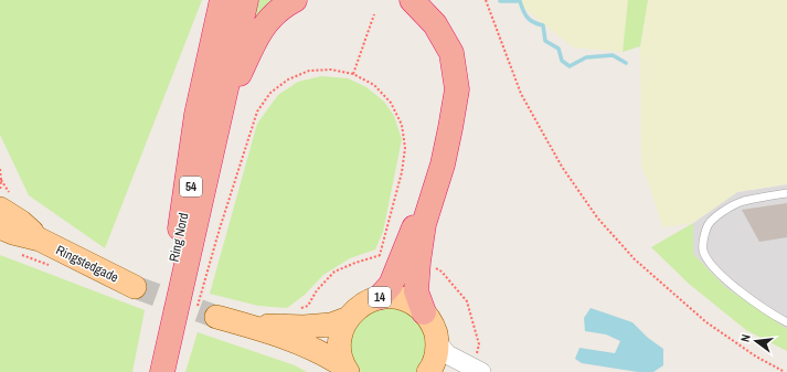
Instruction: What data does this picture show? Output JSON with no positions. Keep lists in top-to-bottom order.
{
  "streets": {
    "highway": ["54", "Ring Nord"],
    "main road": ["Ringstedgade", "14"]
  },
  "crossings": [
    ["54", "14"]
  ],
  "north": "left"
}
